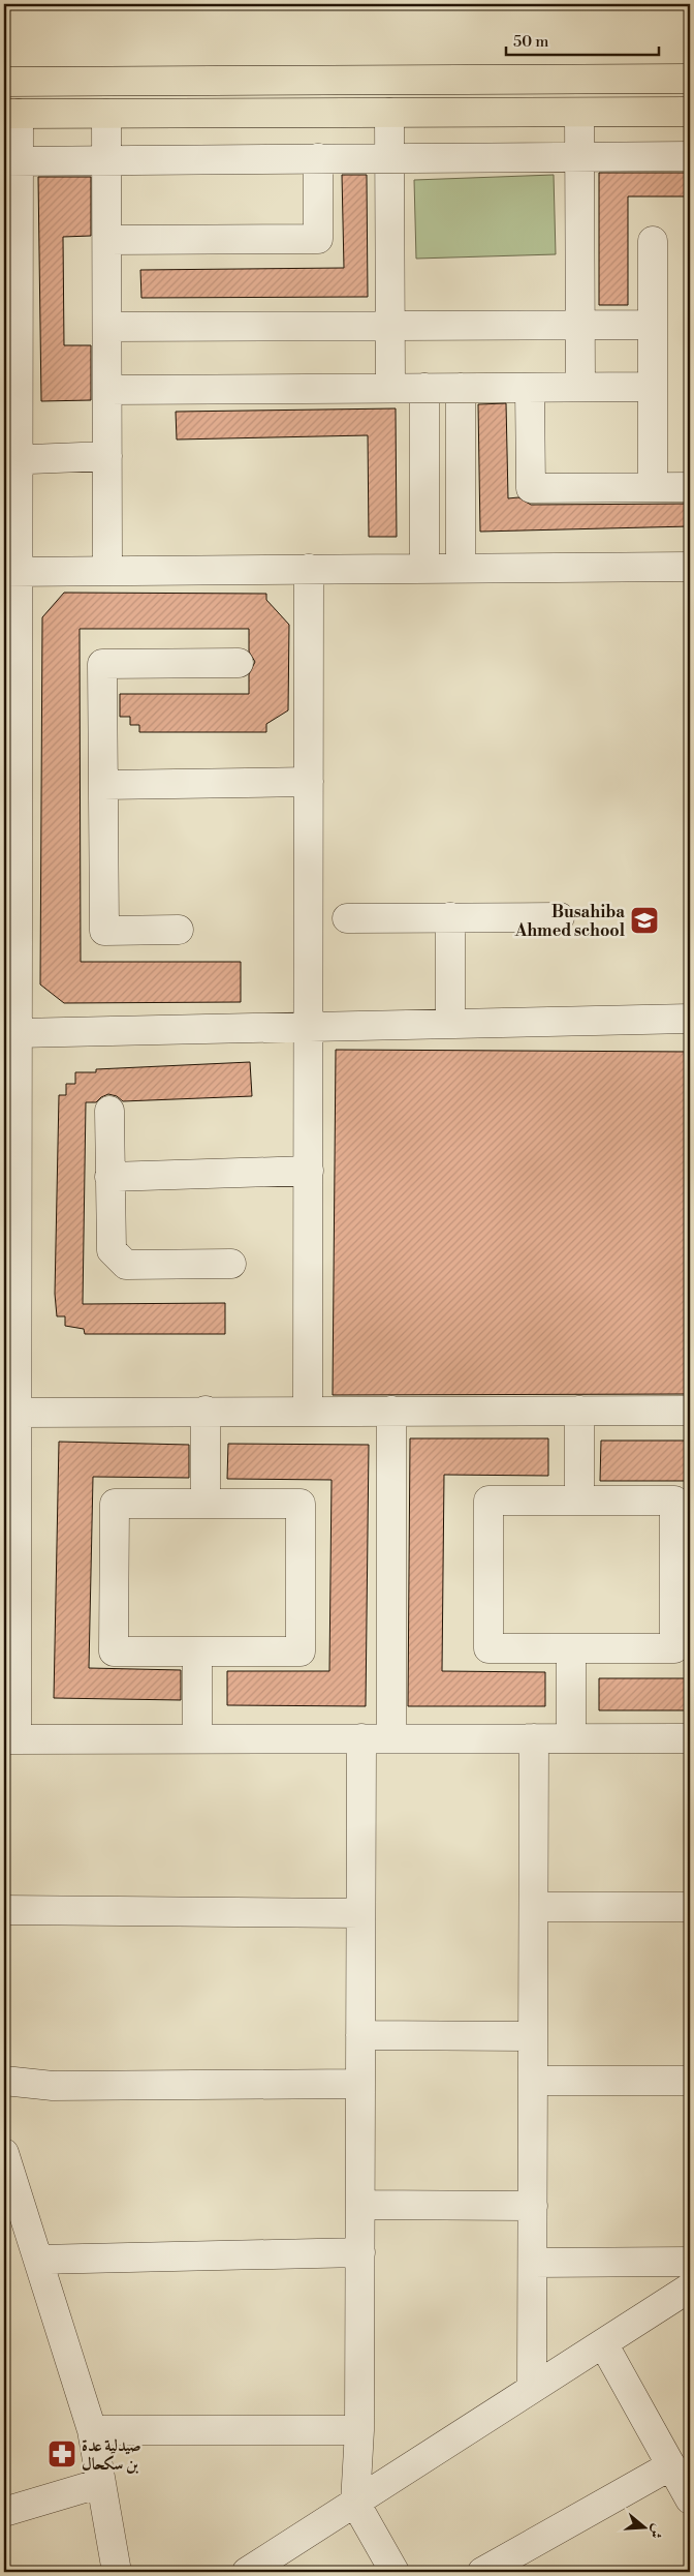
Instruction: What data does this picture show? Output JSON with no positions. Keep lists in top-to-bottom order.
{
  "places": {
    "school or university": ["Busahiba Ahmed school"],
    "pharmacy": ["صيدلية عدة بن سكحال"]
  },
  "scale_bar": "50 m",
  "north": "right"
}
